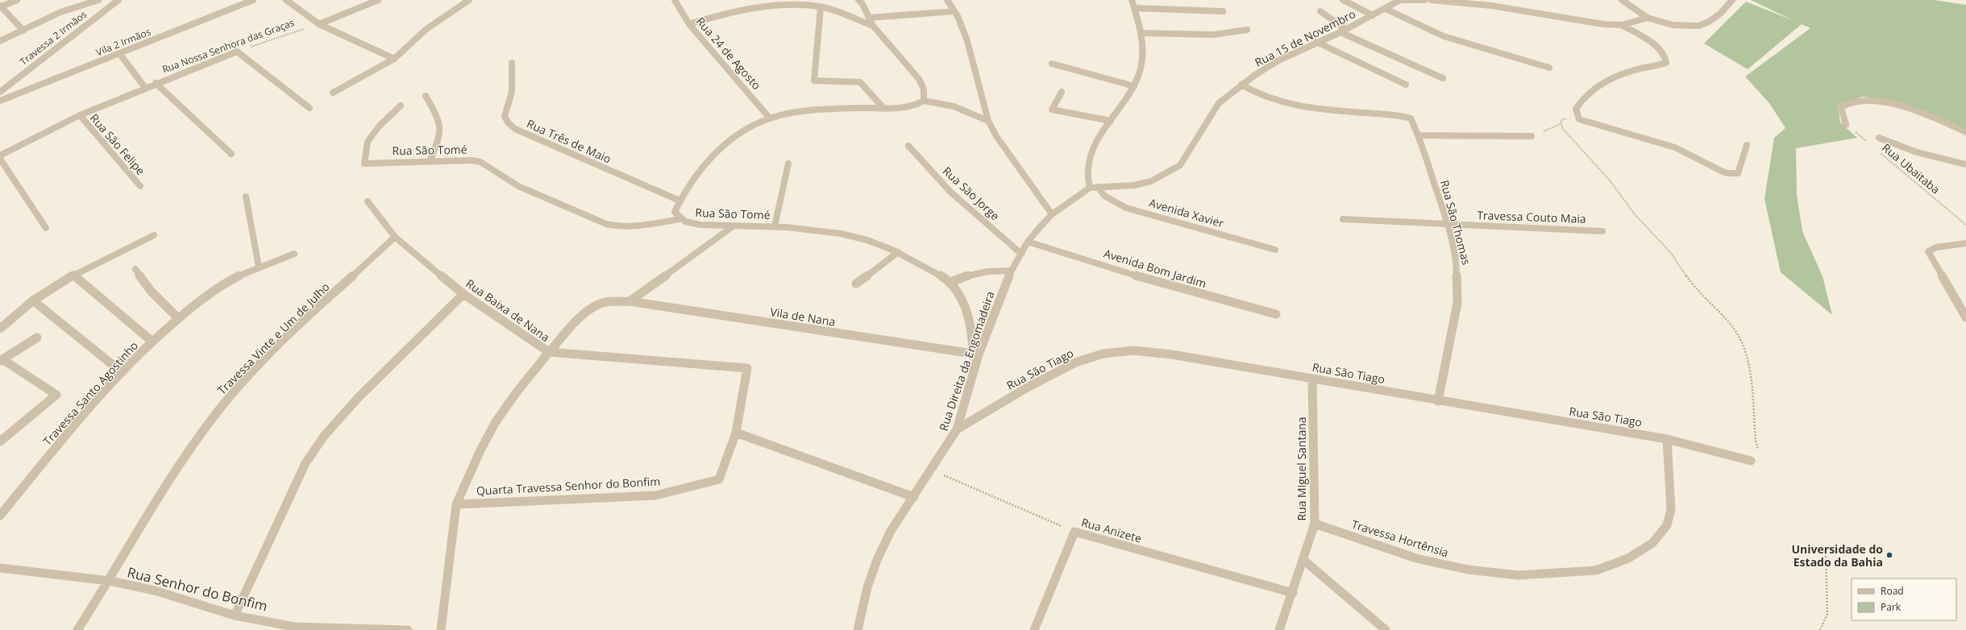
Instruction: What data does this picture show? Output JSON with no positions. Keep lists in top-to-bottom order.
{
  "streets": {
    "street": [
      "Travessa 2 Irmãos",
      "Rua 15 de Novembro",
      "Vila 2 Irmãos",
      "Rua Nossa Senhora das Graças",
      "Rua 24 de Agosto",
      "Rua Três de Maio",
      "Rua São Felipe",
      "Rua São Tomé",
      "Rua São Jorge",
      "Avenida Xavier",
      "Travessa Couto Maia",
      "Rua São Thomas",
      "Avenida Bom Jardim",
      "Rua Baixa de Nana",
      "Vila de Nana",
      "Travessa Vinte e Um de Julho",
      "Rua Direita da Engomadeira",
      "Rua São Tiago",
      "Travessa Santo Agostinho",
      "Rua Miguel Santana",
      "Quarta Travessa Senhor do Bonfim",
      "Rua Anizete",
      "Travessa Hortênsia",
      "Rua Senhor do Bonfim"
    ],
    "path": ["Rua Ubaitaba"]
  },
  "crossings": [
    ["Rua 15 de Novembro", "Avenida Xavier"],
    ["Rua 15 de Novembro", "Rua São Thomas"],
    ["Rua 15 de Novembro", "Rua Direita da Engomadeira"],
    ["Rua Nossa Senhora das Graças", "Rua São Felipe"],
    ["Rua São Jorge", "Rua Direita da Engomadeira"],
    ["Avenida Xavier", "Rua Direita da Engomadeira"],
    ["Travessa Couto Maia", "Rua São Thomas"],
    ["Rua São Thomas", "Rua São Tiago"],
    ["Avenida Bom Jardim", "Rua Direita da Engomadeira"],
    ["Rua Baixa de Nana", "Vila de Nana"],
    ["Rua Baixa de Nana", "Travessa Vinte e Um de Julho"],
    ["Rua Baixa de Nana", "Quarta Travessa Senhor do Bonfim"],
    ["Vila de Nana", "Rua Direita da Engomadeira"],
    ["Vila de Nana", "Quarta Travessa Senhor do Bonfim"],
    ["Travessa Vinte e Um de Julho", "Rua Senhor do Bonfim"],
    ["Rua Direita da Engomadeira", "Rua São Tiago"],
    ["Rua Direita da Engomadeira", "Rua Anizete"],
    ["Rua São Tiago", "Rua Miguel Santana"],
    ["Rua São Tiago", "Travessa Hortênsia"],
    ["Rua Miguel Santana", "Rua Anizete"],
    ["Rua Miguel Santana", "Travessa Hortênsia"]
  ],
  "places": ["Universidade do Estado da Bahia"],
  "legend": ["Road", "Park"]
}
